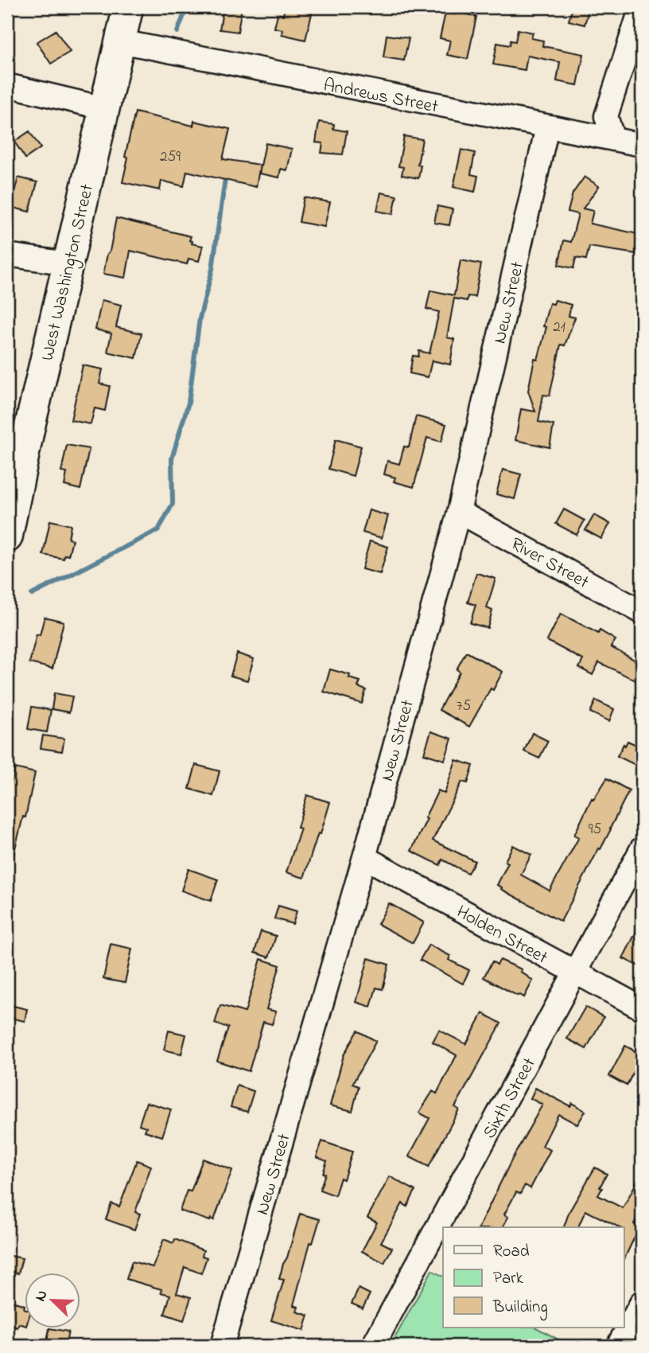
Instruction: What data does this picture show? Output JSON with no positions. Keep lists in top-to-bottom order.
{
  "streets": {
    "main road": ["West Washington Street"],
    "street": [
      "Andrews Street",
      "New Street",
      "River Street",
      "Holden Street",
      "Sixth Street"
    ]
  },
  "crossings": [
    ["Andrews Street", "West Washington Street"],
    ["Andrews Street", "New Street"],
    ["New Street", "River Street"],
    ["New Street", "Holden Street"],
    ["Holden Street", "Sixth Street"]
  ],
  "house_numbers": [
    "259",
    "21",
    "75",
    "95"
  ],
  "legend": ["Road", "Park", "Building"],
  "north": "top left"
}
